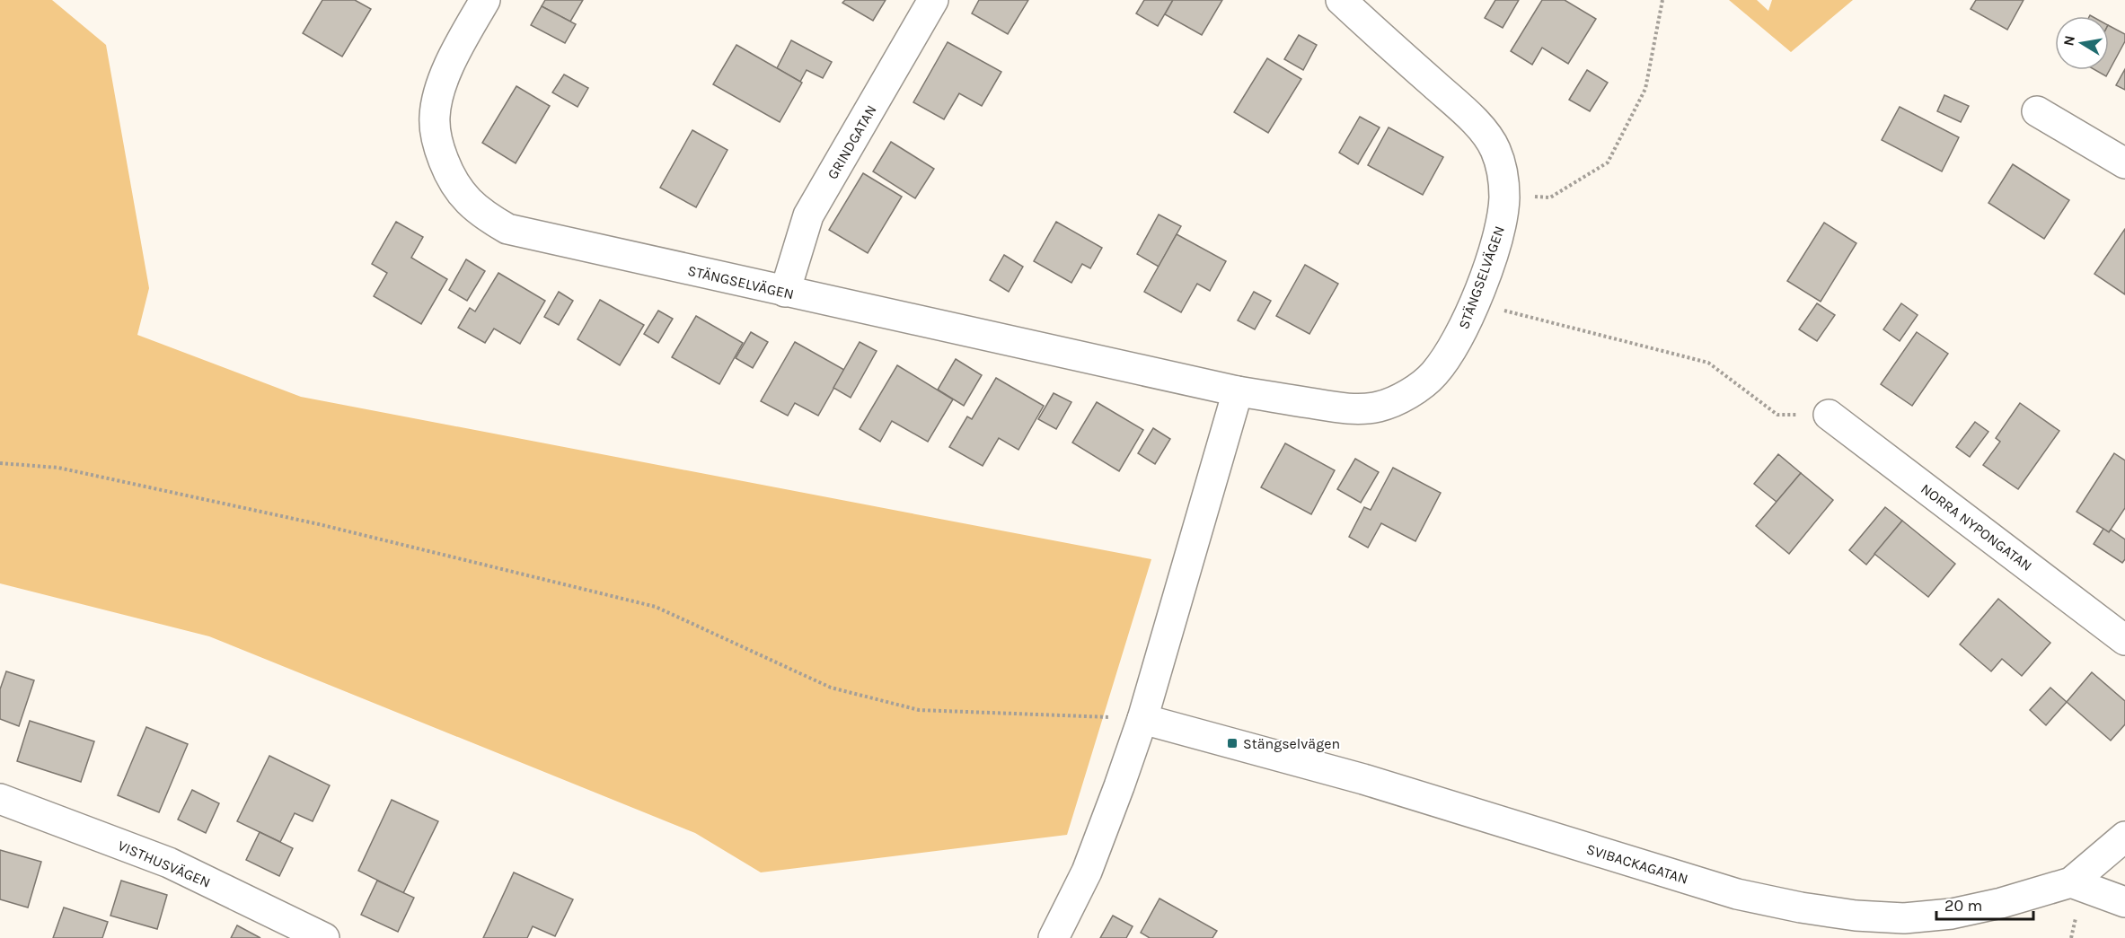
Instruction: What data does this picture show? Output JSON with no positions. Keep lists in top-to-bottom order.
{
  "streets": {
    "street": [
      "GRINDGATAN",
      "STÄNGSELVÄGEN",
      "NORRA NYPONGATAN",
      "VISTHUSVÄGEN",
      "SVIBACKAGATAN"
    ]
  },
  "crossings": [
    ["GRINDGATAN", "STÄNGSELVÄGEN"]
  ],
  "places": {
    "transit": ["Stängselvägen"]
  },
  "scale_bar": "20 m",
  "north": "left"
}
